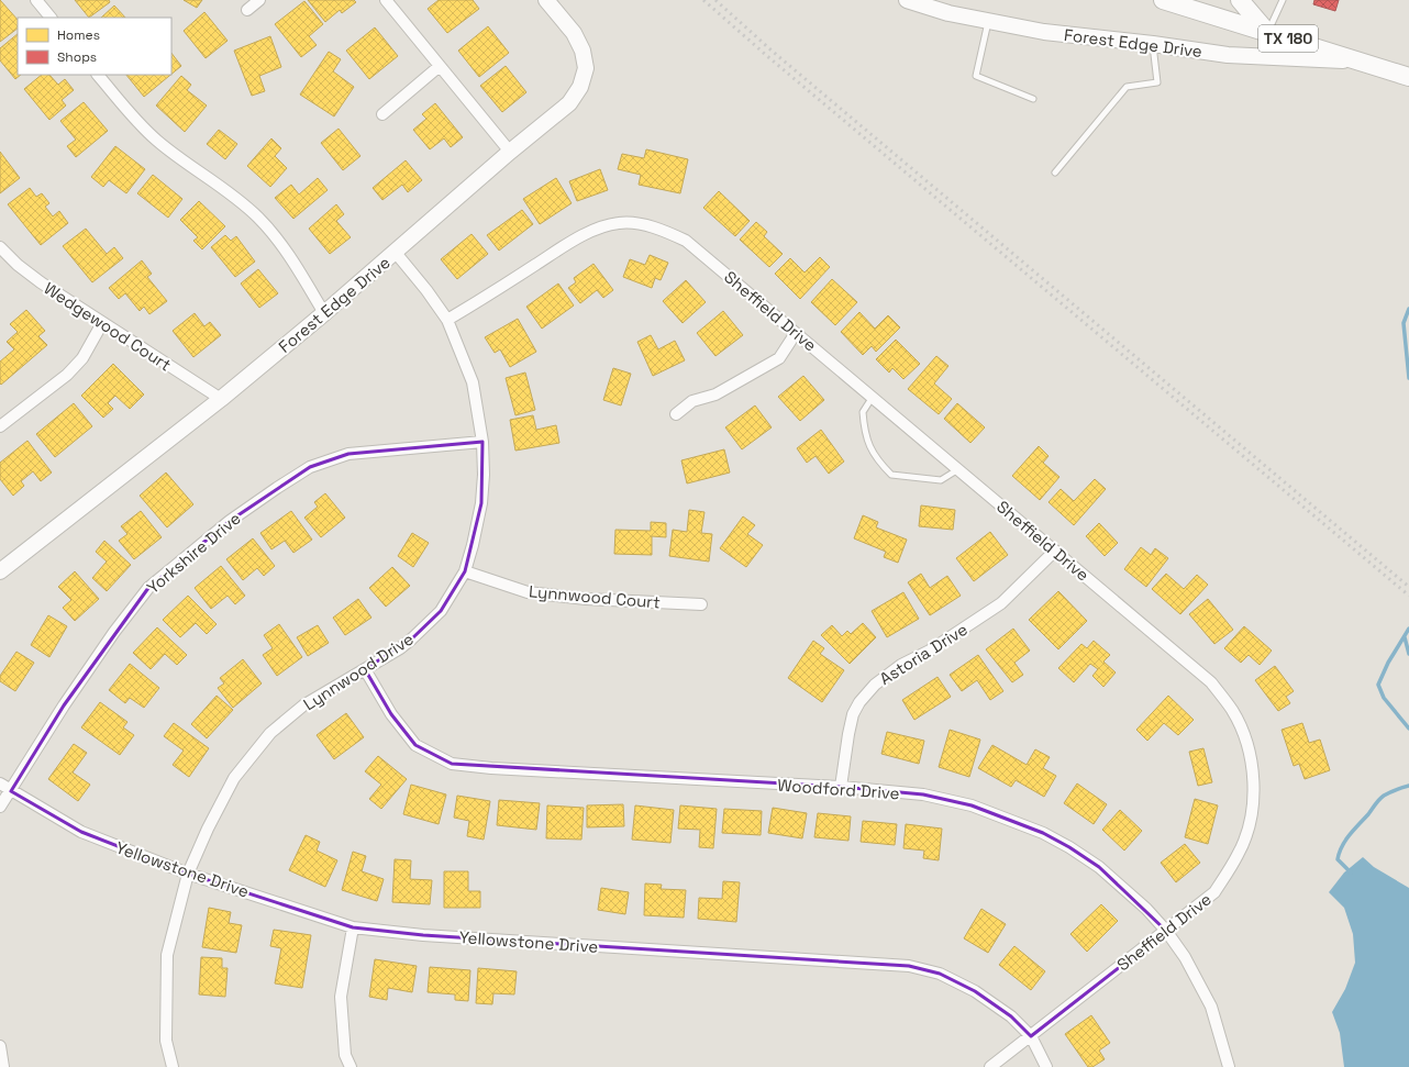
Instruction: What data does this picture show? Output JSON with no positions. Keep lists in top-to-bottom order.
{
  "streets": {
    "main road": ["TX 180"],
    "street": [
      "Forest Edge Drive",
      "Sheffield Drive",
      "Wedgewood Court",
      "Yorkshire Drive",
      "Lynnwood Court",
      "Astoria Drive",
      "Lynnwood Drive",
      "Woodford Drive",
      "Yellowstone Drive"
    ]
  },
  "crossings": [
    ["TX 180", "Forest Edge Drive"],
    ["Forest Edge Drive", "Wedgewood Court"],
    ["Forest Edge Drive", "Lynnwood Drive"],
    ["Sheffield Drive", "Astoria Drive"],
    ["Sheffield Drive", "Lynnwood Drive"],
    ["Sheffield Drive", "Woodford Drive"],
    ["Sheffield Drive", "Yellowstone Drive"],
    ["Yorkshire Drive", "Lynnwood Drive"],
    ["Yorkshire Drive", "Yellowstone Drive"],
    ["Lynnwood Court", "Lynnwood Drive"],
    ["Astoria Drive", "Woodford Drive"],
    ["Lynnwood Drive", "Woodford Drive"],
    ["Lynnwood Drive", "Yellowstone Drive"]
  ],
  "legend": ["Homes", "Shops"]
}
